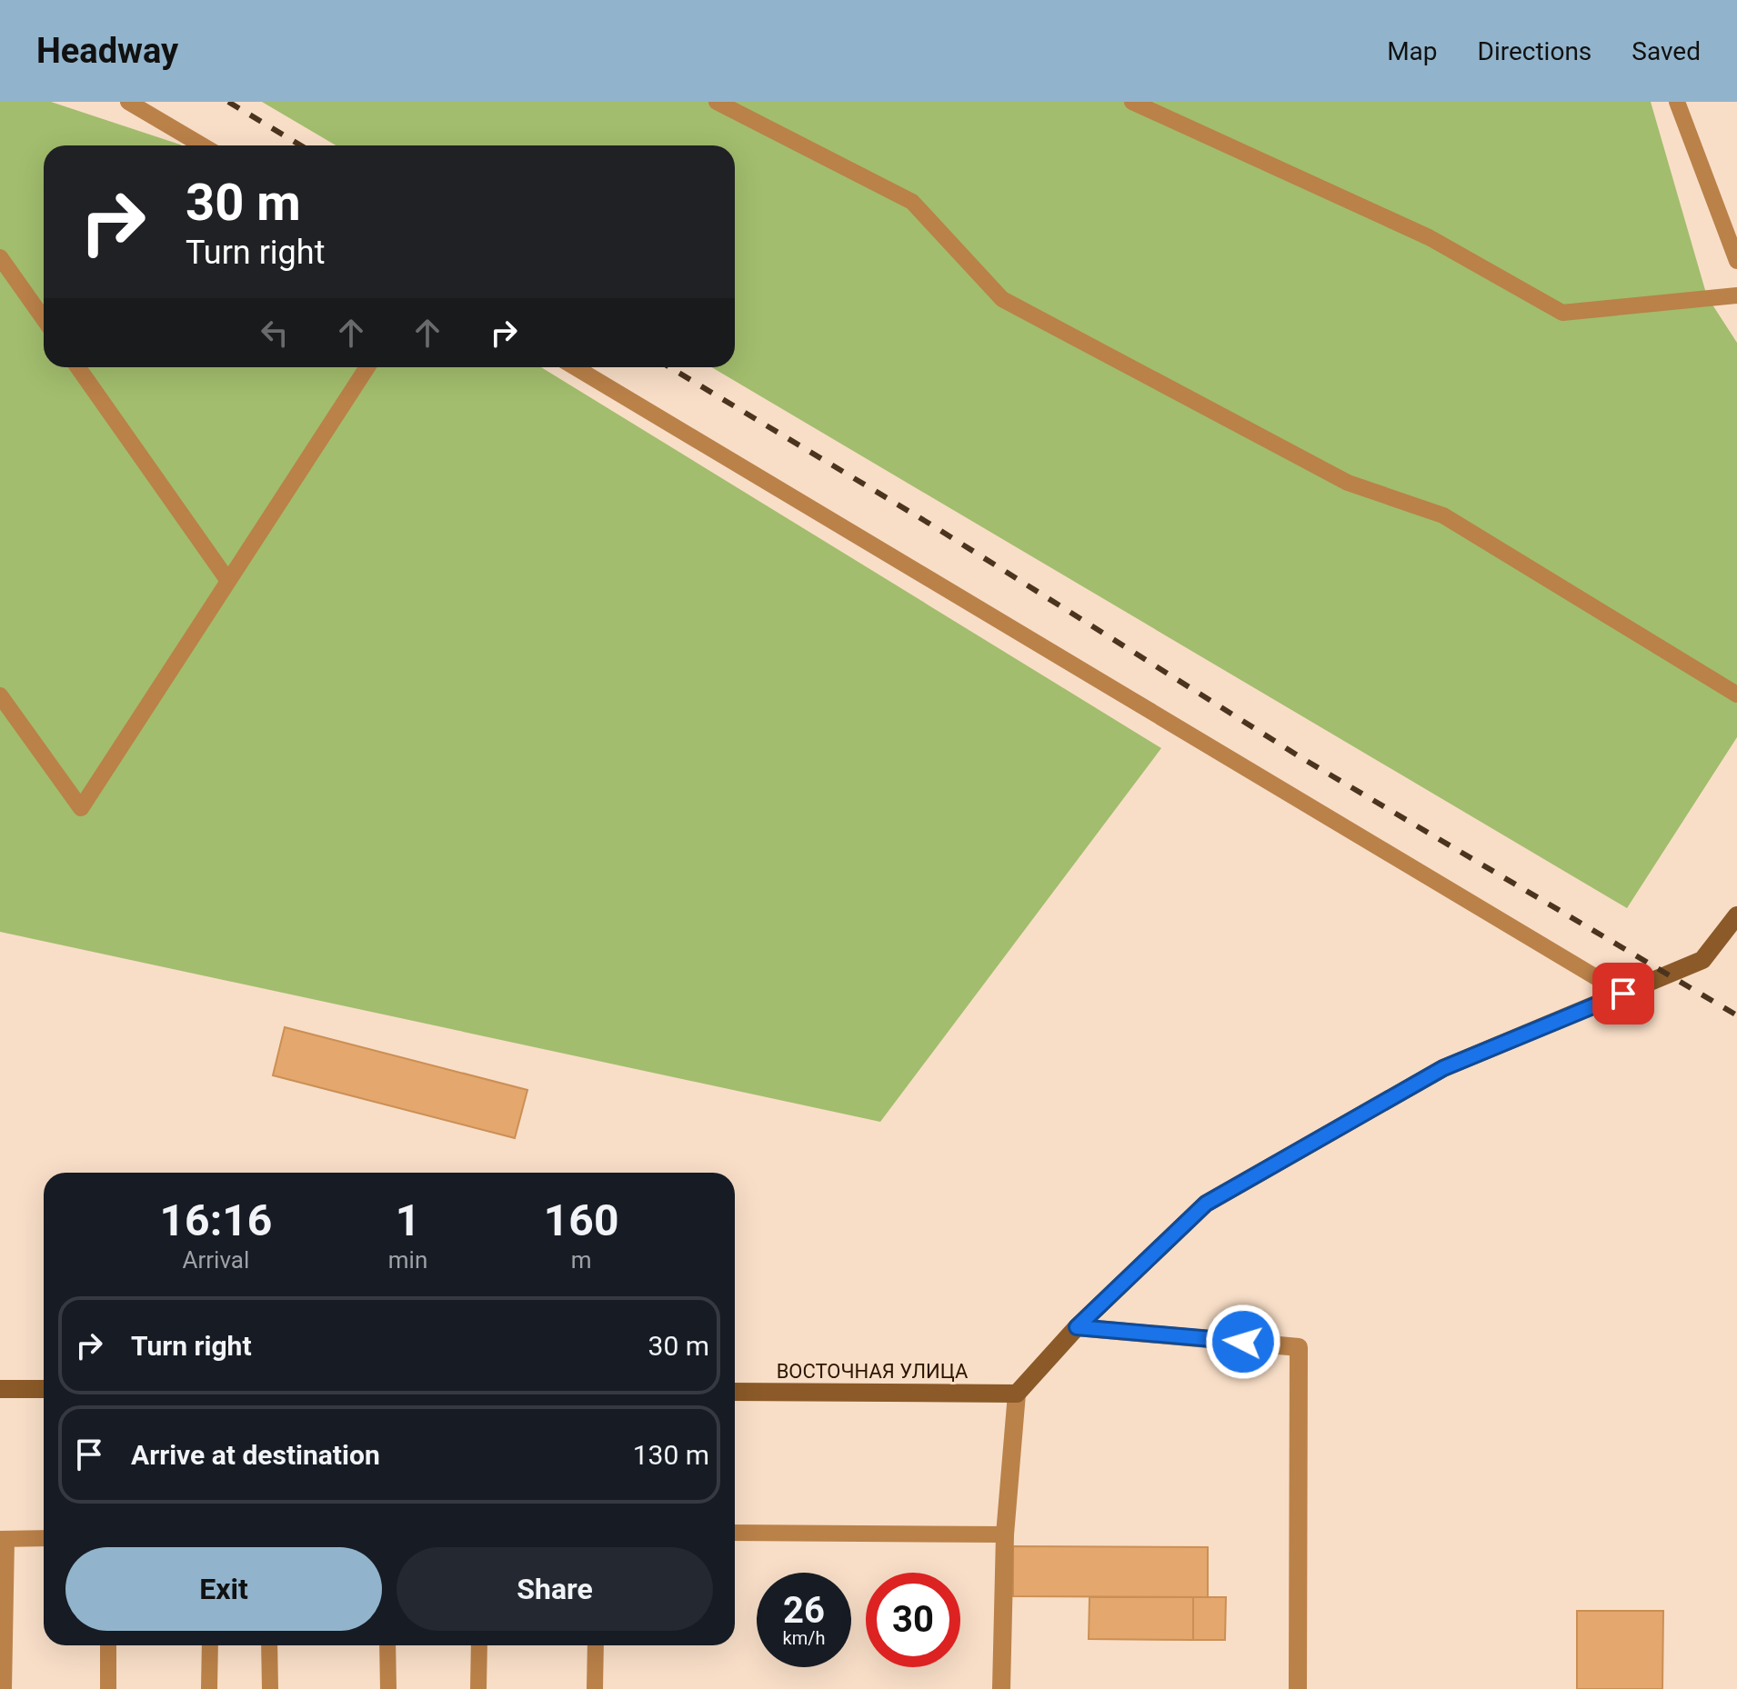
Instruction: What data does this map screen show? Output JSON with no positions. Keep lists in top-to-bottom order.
{
  "streets": {
    "street": ["ВОСТОЧНАЯ УЛИЦА"]
  },
  "page": {
    "header": "Headway",
    "nav": ["Map", "Directions", "Saved"],
    "turn": ["30 m", "Turn right"],
    "eta": [
      "16:16",
      "Arrival",
      "1",
      "min",
      "160",
      "m"
    ],
    "list": [
      {
        "name": "Turn right",
        "value": "30 m"
      },
      {
        "name": "Arrive at destination",
        "value": "130 m"
      }
    ],
    "buttons": ["Exit", "Share"],
    "speed": "26 km/h",
    "limit": "30"
  }
}
